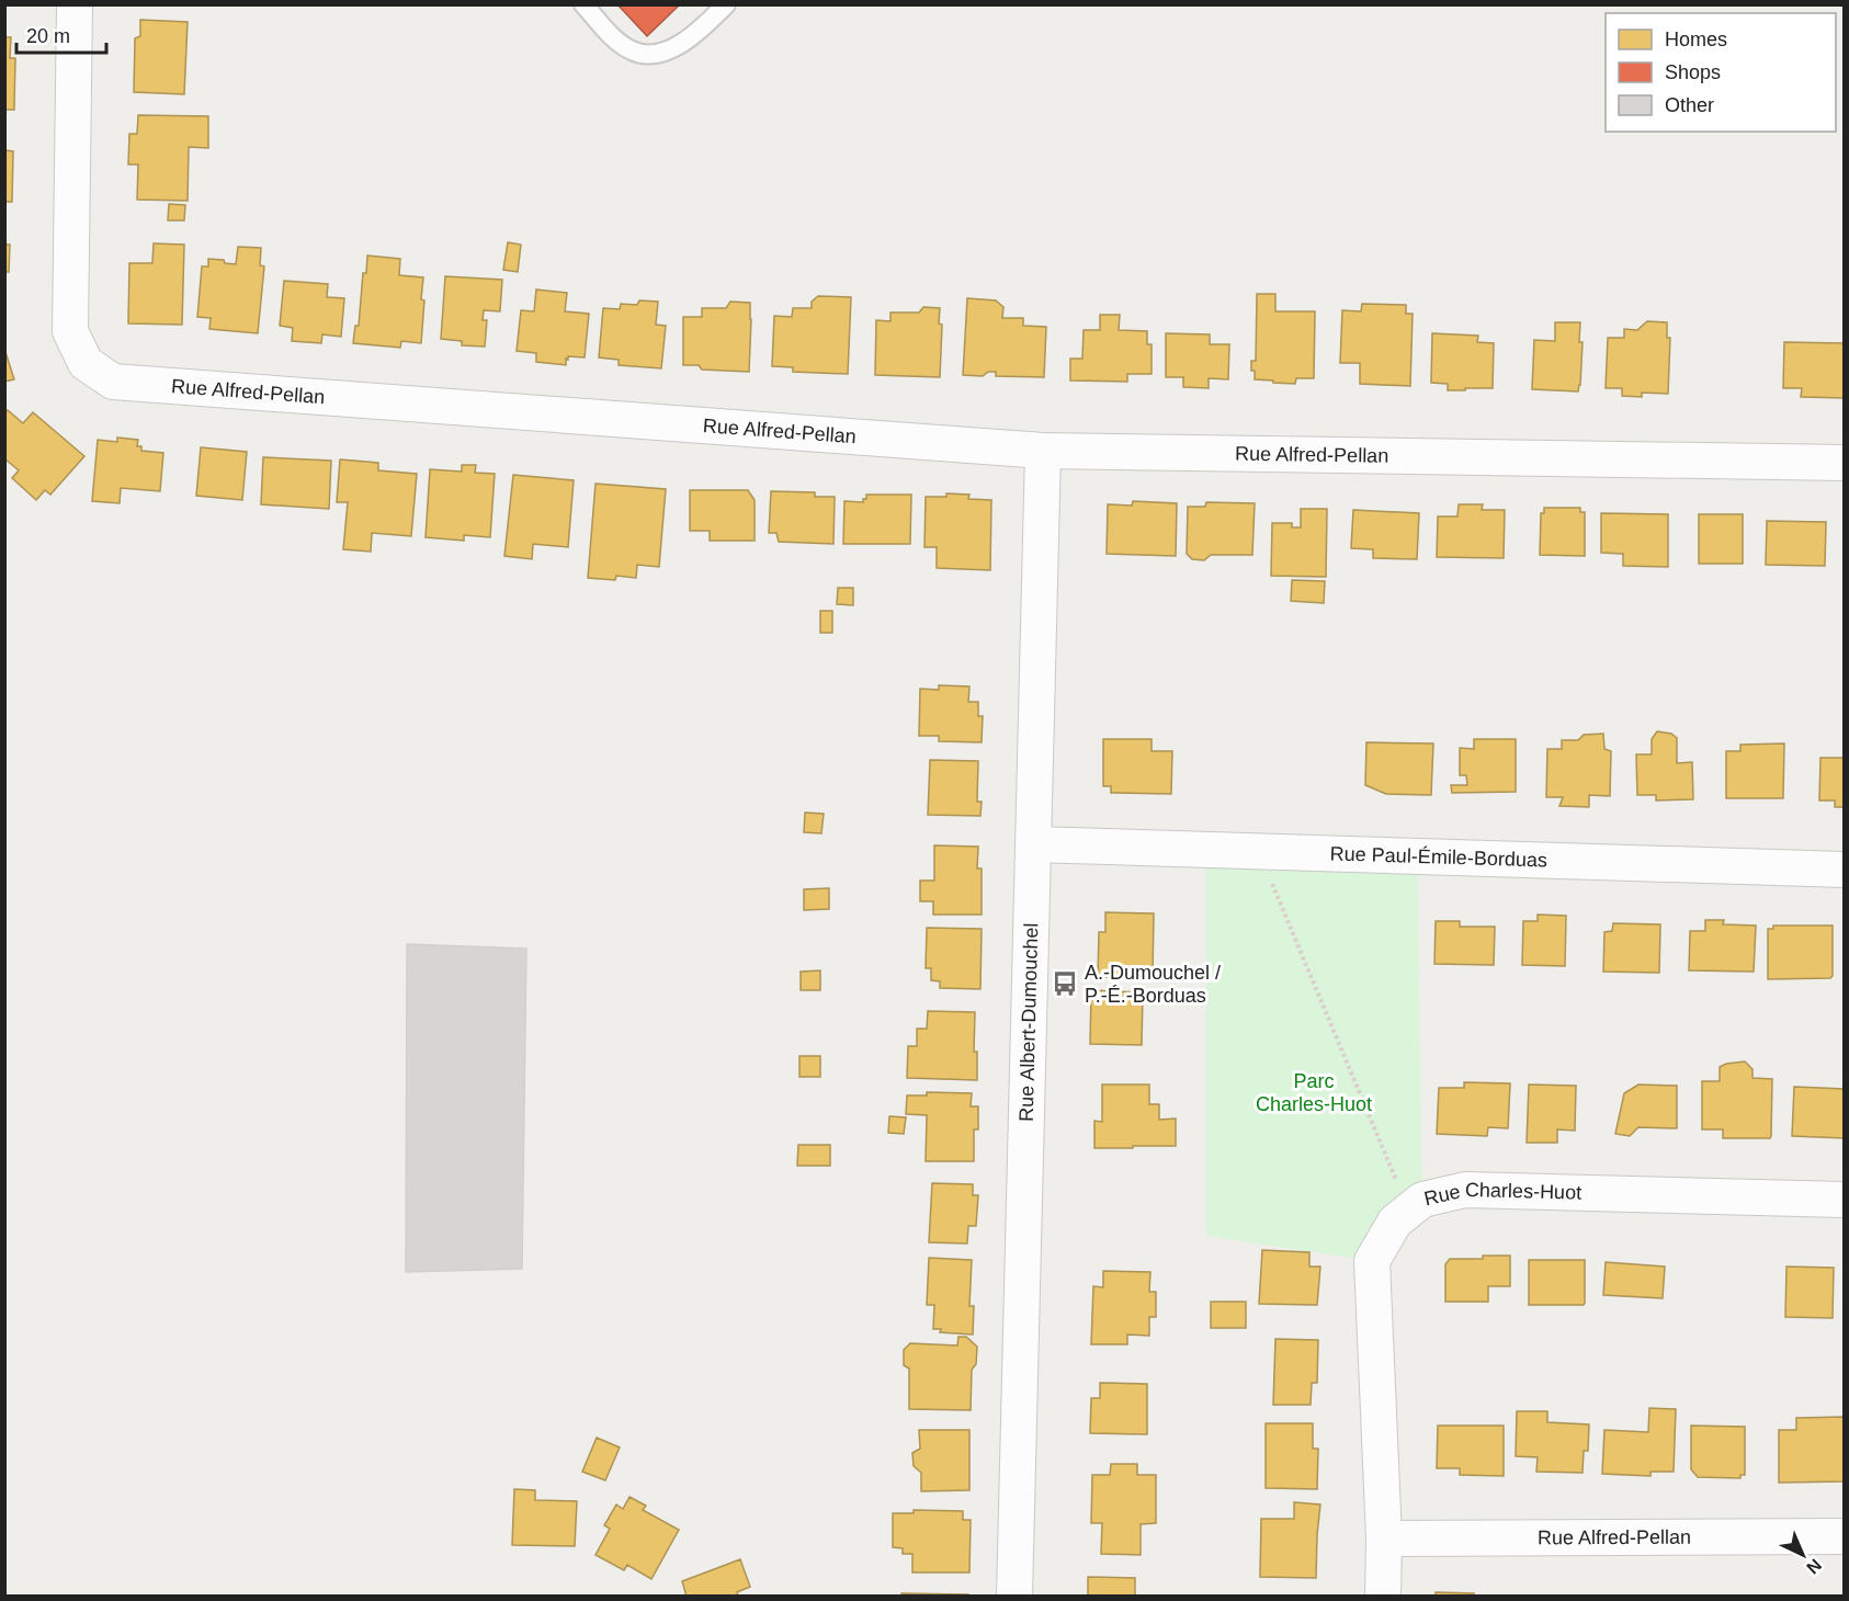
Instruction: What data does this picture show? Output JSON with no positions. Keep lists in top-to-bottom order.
{
  "streets": {
    "street": [
      "Rue Alfred-Pellan",
      "Rue Paul-Émile-Borduas",
      "Rue Albert-Dumouchel",
      "Rue Charles-Huot"
    ]
  },
  "crossings": [
    ["Rue Alfred-Pellan", "Rue Albert-Dumouchel"],
    ["Rue Alfred-Pellan", "Rue Charles-Huot"],
    ["Rue Paul-Émile-Borduas", "Rue Albert-Dumouchel"]
  ],
  "parks": ["Parc Charles-Huot"],
  "places": {
    "bus stop": ["A.-Dumouchel / P.-É.-Borduas"]
  },
  "legend": ["Homes", "Shops", "Other"],
  "scale_bar": "20 m",
  "north": "bottom right"
}
